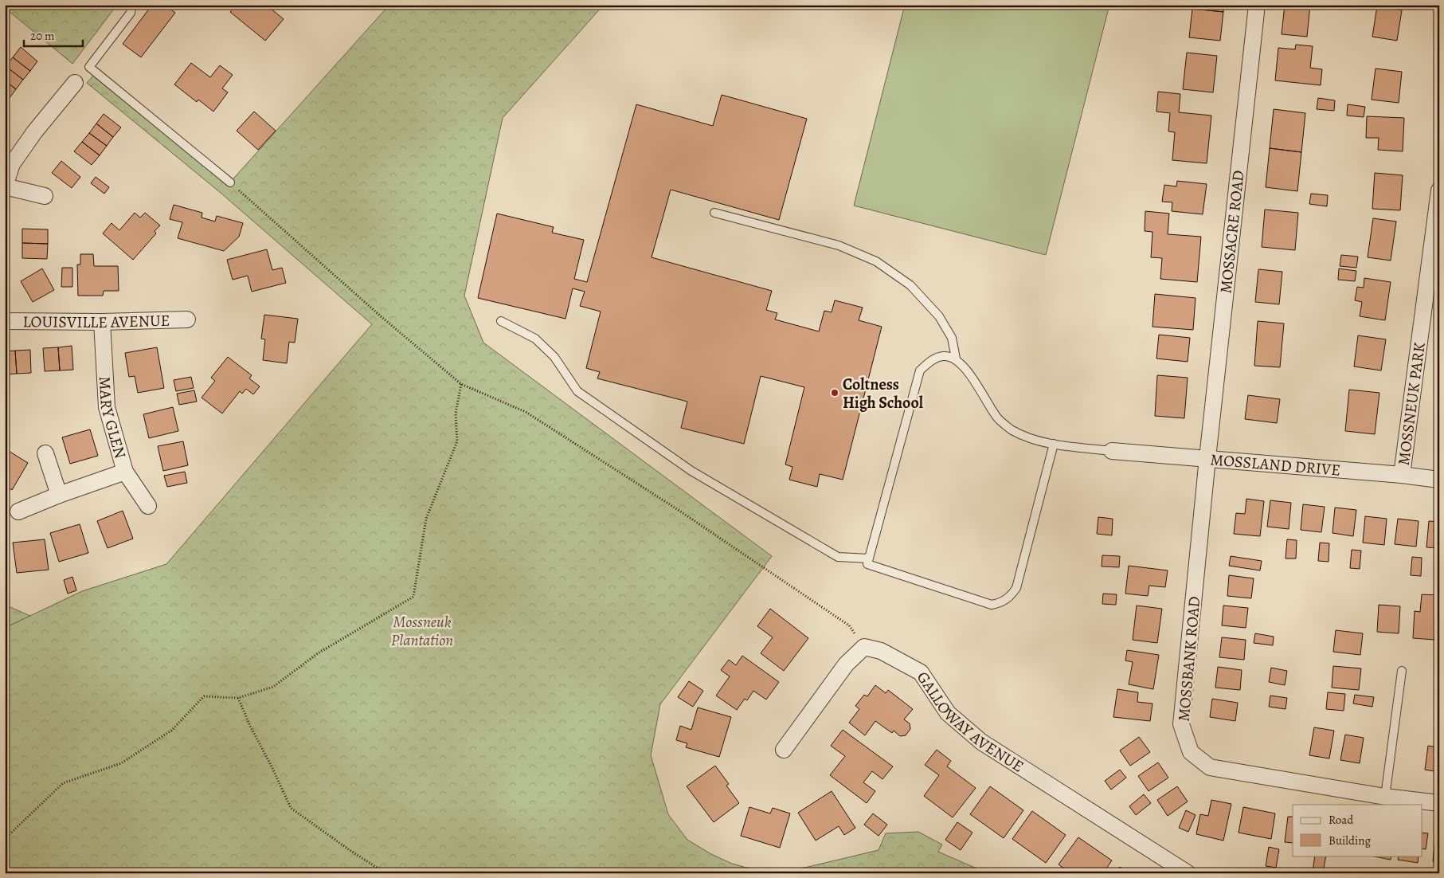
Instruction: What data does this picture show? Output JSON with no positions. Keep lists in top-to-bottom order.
{
  "streets": {
    "street": [
      "MOSSACRE ROAD",
      "LOUISVILLE AVENUE",
      "MOSSNEUK PARK",
      "MARY GLEN",
      "MOSSLAND DRIVE",
      "MOSSBANK ROAD",
      "GALLOWAY AVENUE"
    ]
  },
  "crossings": [
    ["MOSSACRE ROAD", "MOSSLAND DRIVE"],
    ["MOSSACRE ROAD", "MOSSBANK ROAD"],
    ["LOUISVILLE AVENUE", "MARY GLEN"],
    ["MOSSNEUK PARK", "MOSSLAND DRIVE"],
    ["MOSSLAND DRIVE", "MOSSBANK ROAD"]
  ],
  "parks": ["Mossneuk Plantation"],
  "places": ["Coltness High School"],
  "legend": ["Road", "Building"],
  "scale_bar": "20 m"
}
